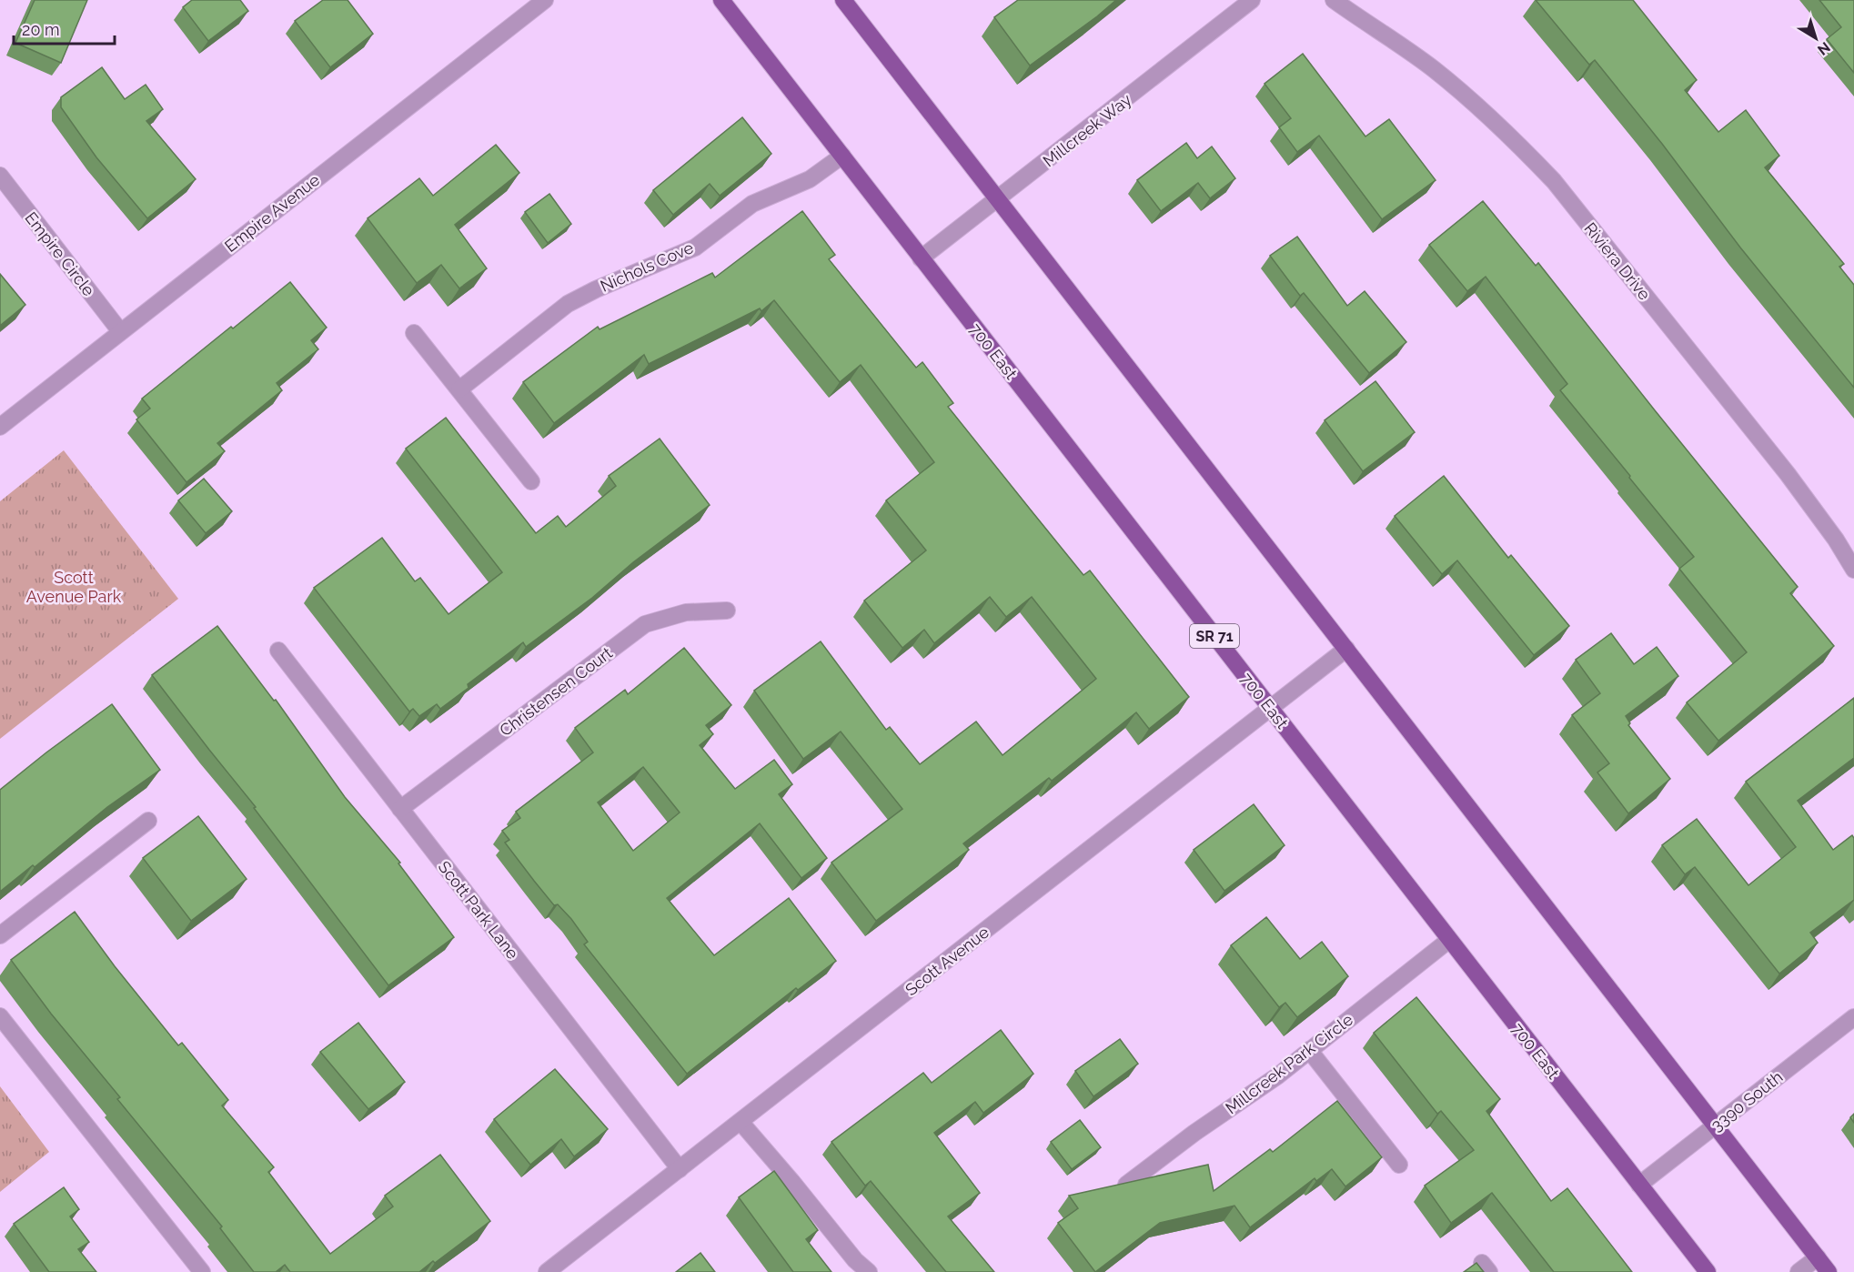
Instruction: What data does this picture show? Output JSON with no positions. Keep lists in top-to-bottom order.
{
  "streets": {
    "main road": ["700 East", "SR 71"],
    "street": [
      "Millcreek Way",
      "Empire Avenue",
      "Empire Circle",
      "Riviera Drive",
      "Nichols Cove",
      "Christensen Court",
      "Scott Park Lane",
      "Scott Avenue",
      "Millcreek Park Circle",
      "3390 South"
    ]
  },
  "crossings": [
    ["Millcreek Way", "700 East"],
    ["Empire Avenue", "Empire Circle"],
    ["Nichols Cove", "700 East"],
    ["700 East", "Scott Avenue"],
    ["700 East", "Millcreek Park Circle"],
    ["700 East", "3390 South"],
    ["Christensen Court", "Scott Park Lane"],
    ["Scott Park Lane", "Scott Avenue"]
  ],
  "parks": ["Scott Avenue Park"],
  "scale_bar": "20 m",
  "north": "bottom right"
}
